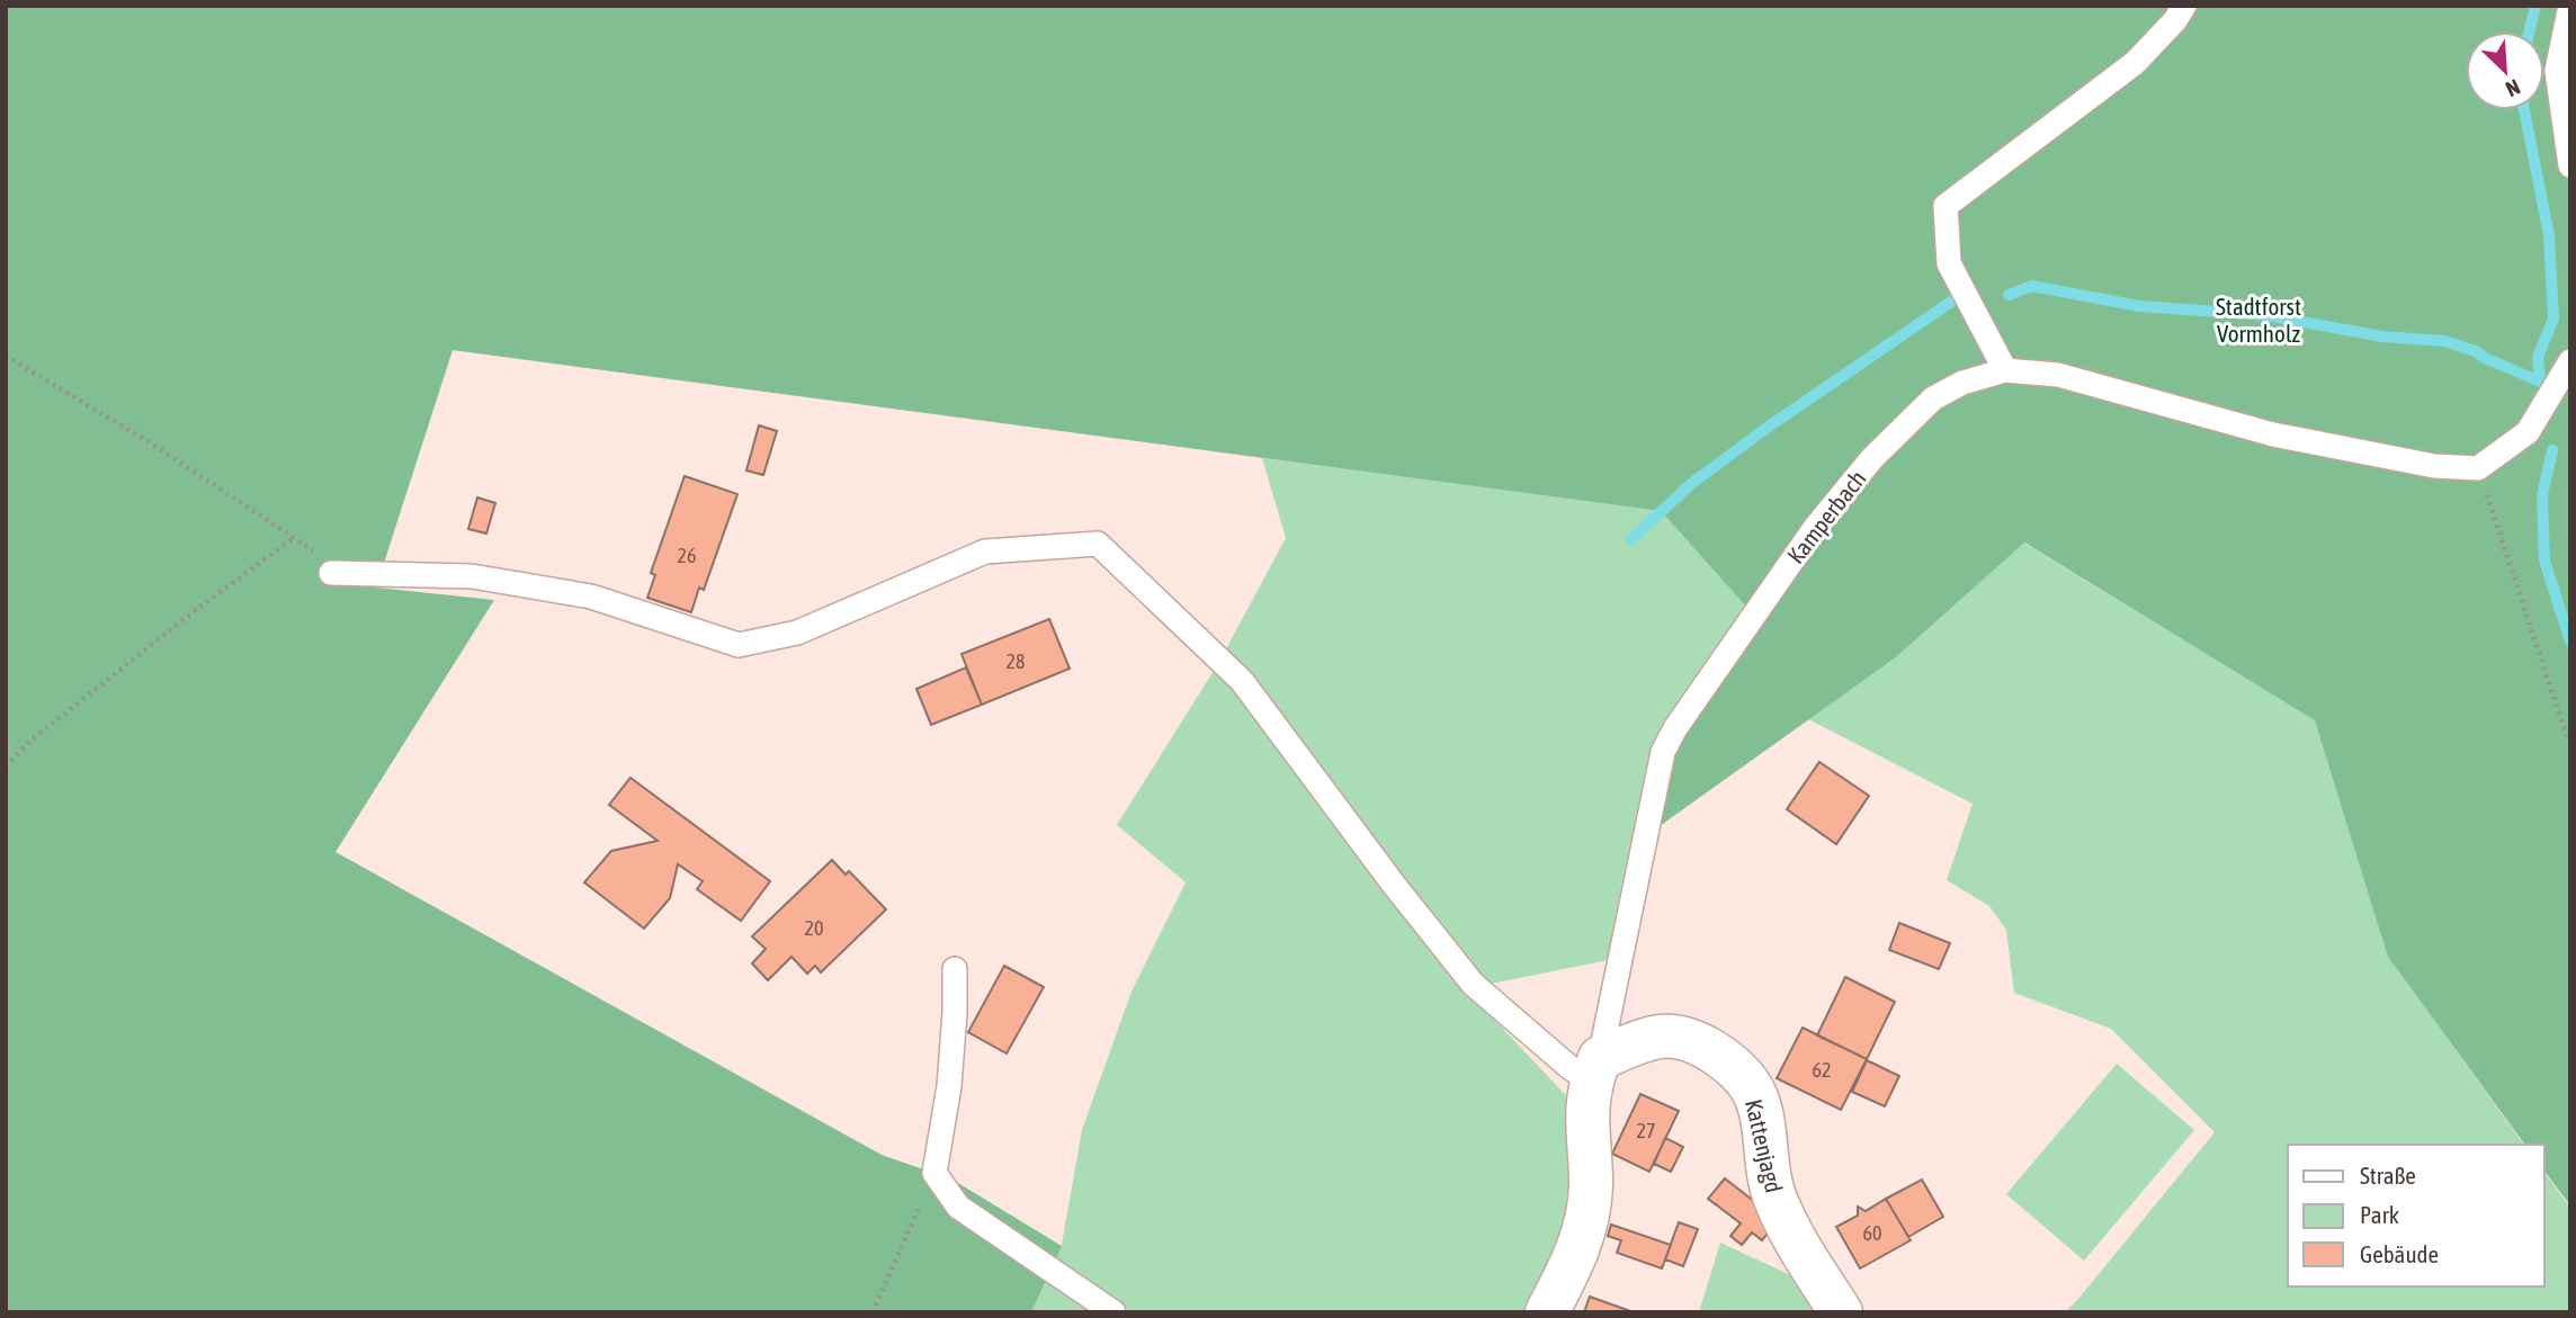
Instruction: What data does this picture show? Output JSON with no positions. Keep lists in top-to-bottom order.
{
  "streets": {
    "street": ["Kamperbach", "Kattenjagd"]
  },
  "crossings": [
    ["Kamperbach", "Kattenjagd"]
  ],
  "parks": ["Stadtforst Vormholz"],
  "house_numbers": [
    "26",
    "28",
    "20",
    "62",
    "27",
    "60"
  ],
  "legend": ["Straße", "Park", "Gebäude"],
  "north": "bottom right"
}
